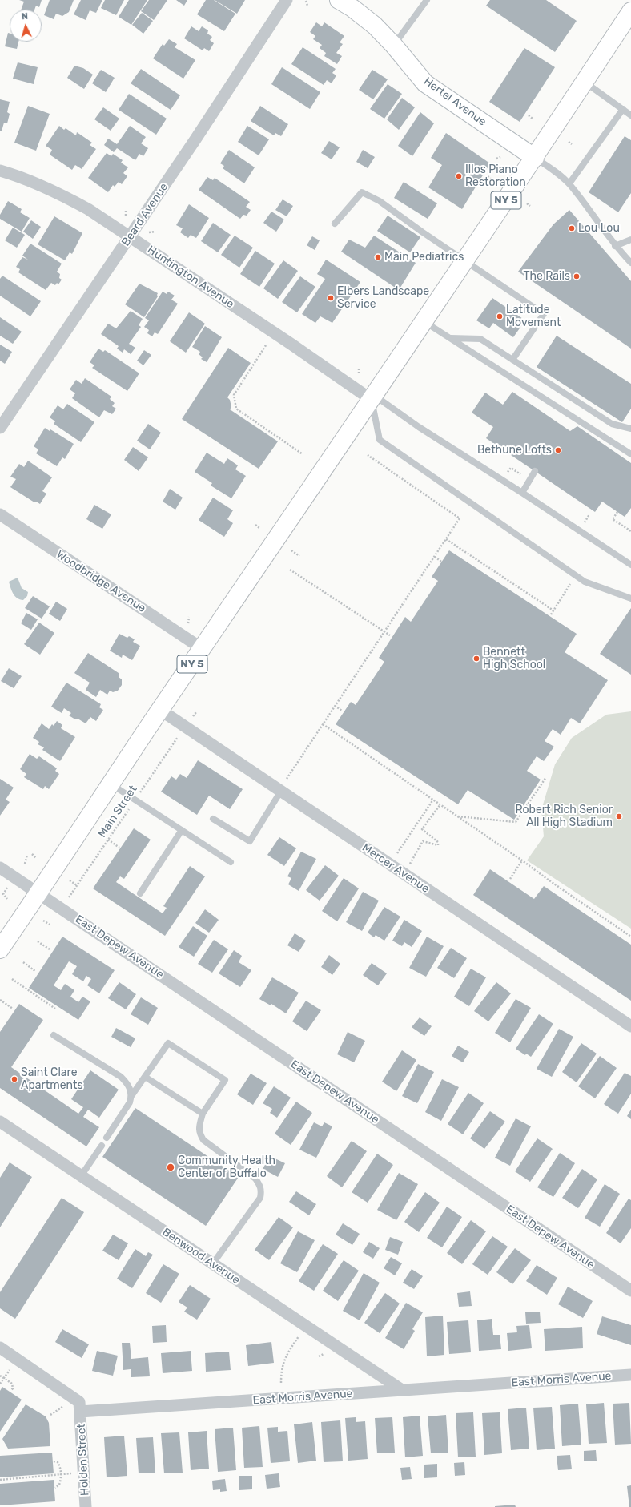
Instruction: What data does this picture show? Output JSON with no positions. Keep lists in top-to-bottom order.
{
  "streets": {
    "main road": ["Hertel Avenue", "NY 5"],
    "street": [
      "Beard Avenue",
      "Huntington Avenue",
      "Woodbridge Avenue",
      "Mercer Avenue",
      "East Depew Avenue",
      "Benwood Avenue",
      "East Morris Avenue",
      "Holden Street"
    ],
    "path": ["Main Street"]
  },
  "crossings": [
    ["Hertel Avenue", "NY 5"],
    ["NY 5", "Huntington Avenue"],
    ["NY 5", "Woodbridge Avenue"],
    ["NY 5", "Mercer Avenue"],
    ["NY 5", "East Depew Avenue"],
    ["Beard Avenue", "Huntington Avenue"],
    ["Benwood Avenue", "East Morris Avenue"],
    ["East Morris Avenue", "Holden Street"]
  ],
  "places": [
    "Illos Piano Restoration",
    "Lou Lou",
    "Main Pediatrics",
    "The Rails",
    "Elbers Landscape Service",
    "Latitude Movement",
    "Bethune Lofts",
    "Bennett High School",
    "Robert Rich Senior All High Stadium",
    "Saint Clare Apartments",
    "Community Health Center of Buffalo"
  ],
  "north": "top"
}
